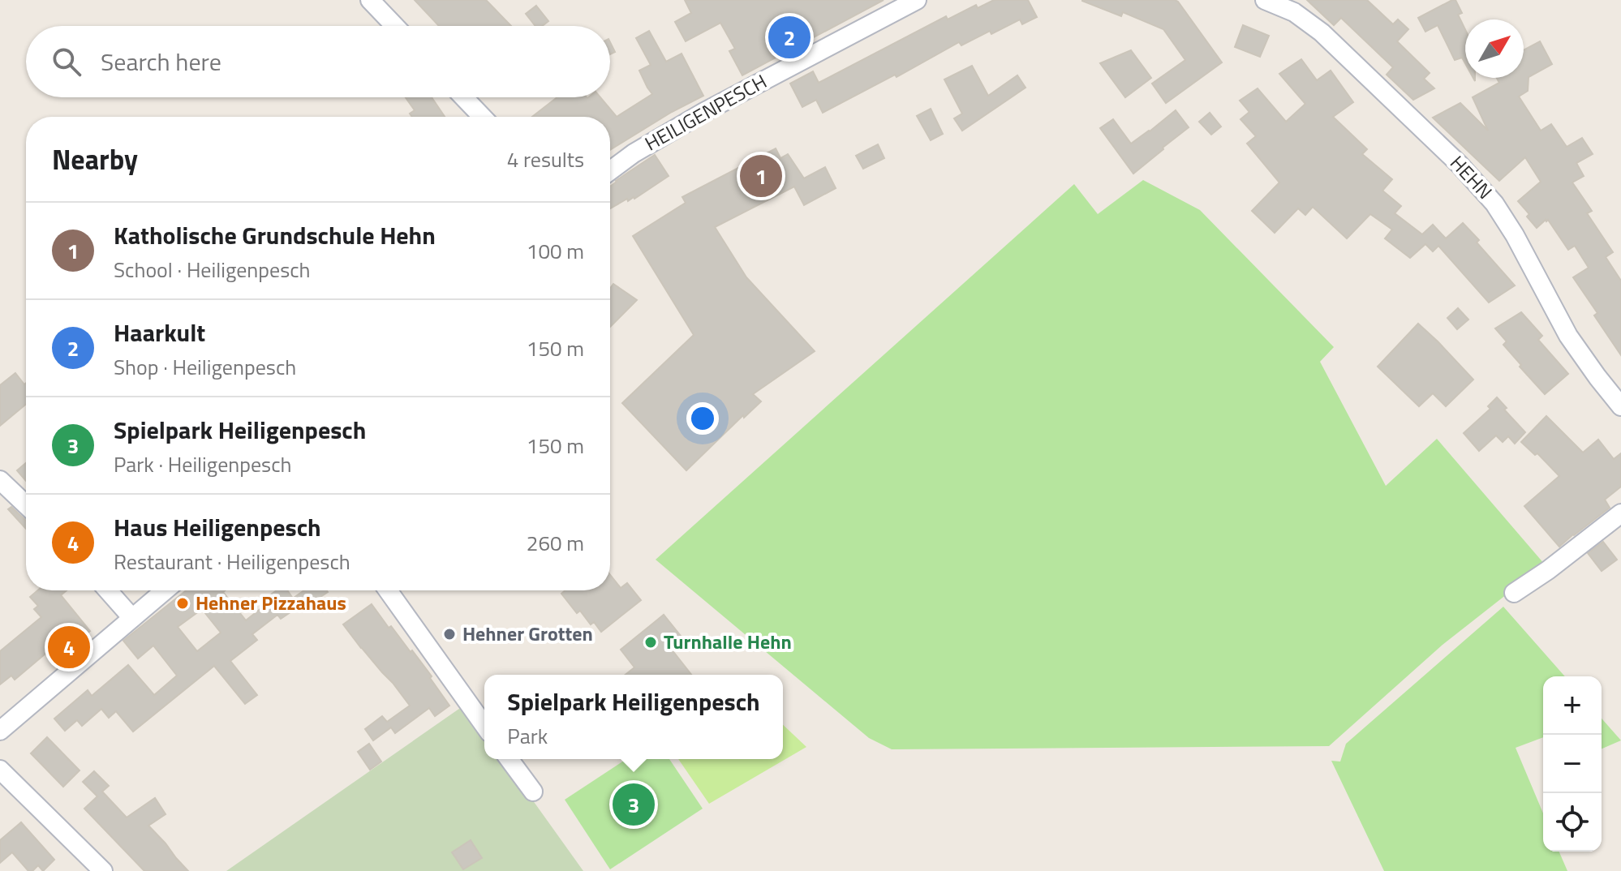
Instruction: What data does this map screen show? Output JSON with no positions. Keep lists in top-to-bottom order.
{
  "streets": {
    "street": ["HEILIGENPESCH", "HEHN"]
  },
  "places": ["Hehner Pizzahaus", "Hehner Grotten", "Turnhalle Hehn"],
  "north": "top right",
  "page": {
    "pins": [
      "2",
      "1",
      "4",
      "3"
    ],
    "search": "Search here",
    "heading": ["Nearby", "4 results"],
    "list": [
      {
        "mark": "1",
        "name": "Katholische Grundschule Hehn",
        "note": "School · Heiligenpesch",
        "value": "100 m"
      },
      {
        "mark": "2",
        "name": "Haarkult",
        "note": "Shop · Heiligenpesch",
        "value": "150 m"
      },
      {
        "mark": "3",
        "name": "Spielpark Heiligenpesch",
        "note": "Park · Heiligenpesch",
        "value": "150 m"
      },
      {
        "mark": "4",
        "name": "Haus Heiligenpesch",
        "note": "Restaurant · Heiligenpesch",
        "value": "260 m"
      }
    ],
    "popup": ["Spielpark Heiligenpesch", "Park"],
    "map_buttons": ["+", "−"]
  }
}
